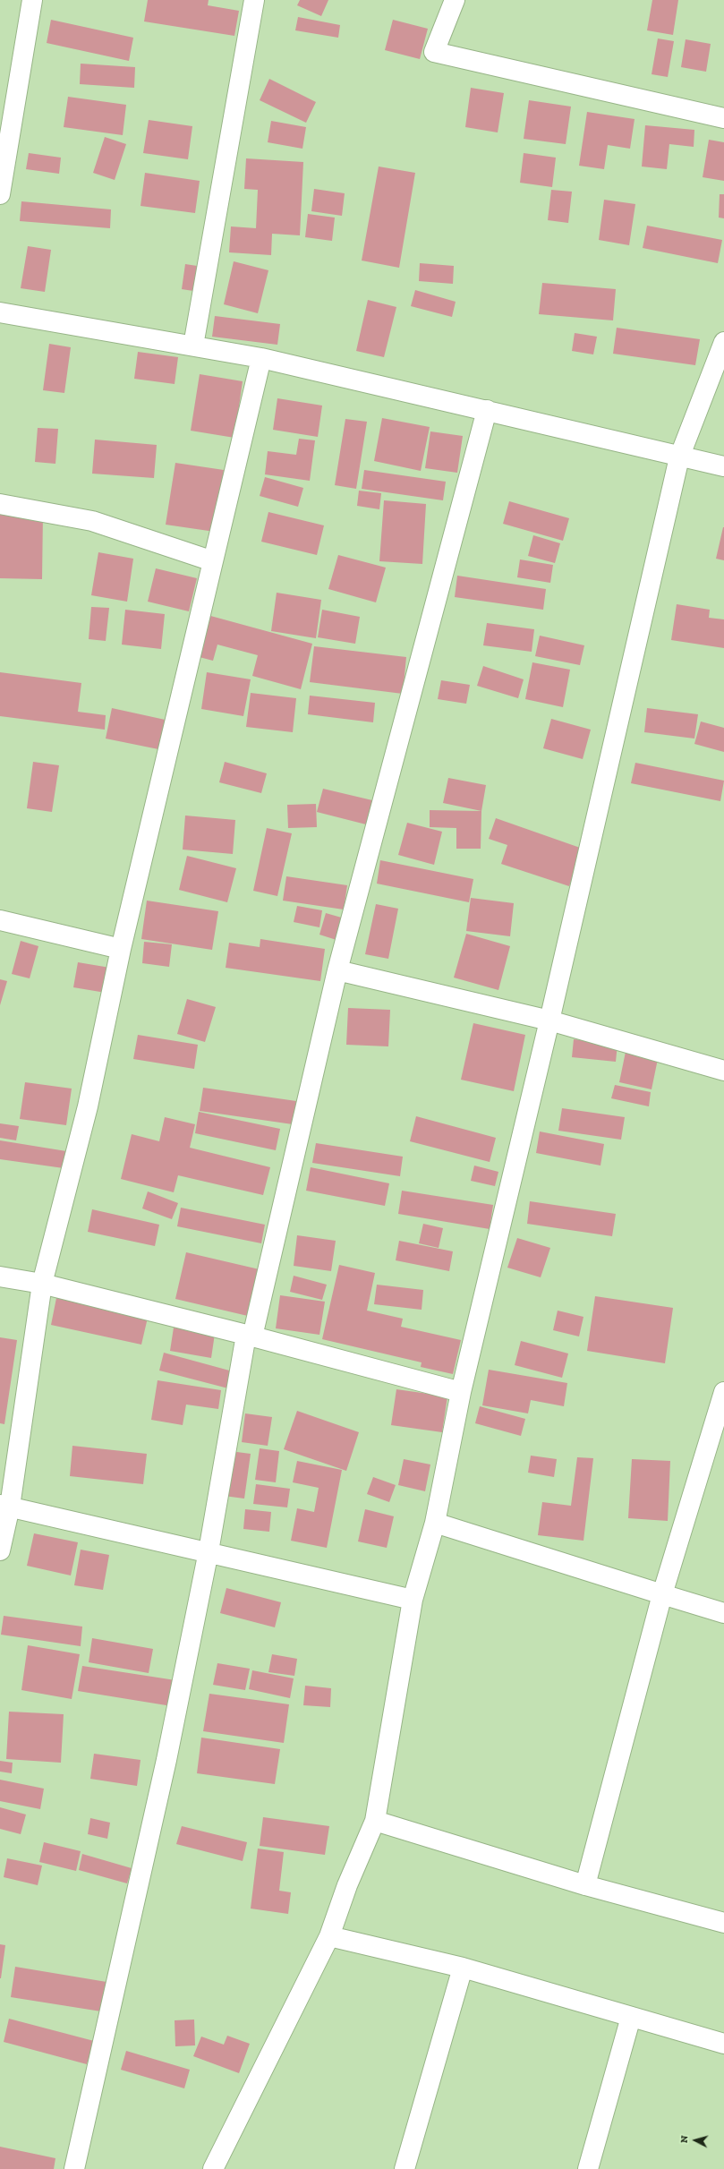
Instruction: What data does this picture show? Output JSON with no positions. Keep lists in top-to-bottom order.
{
  "north": "left"
}
